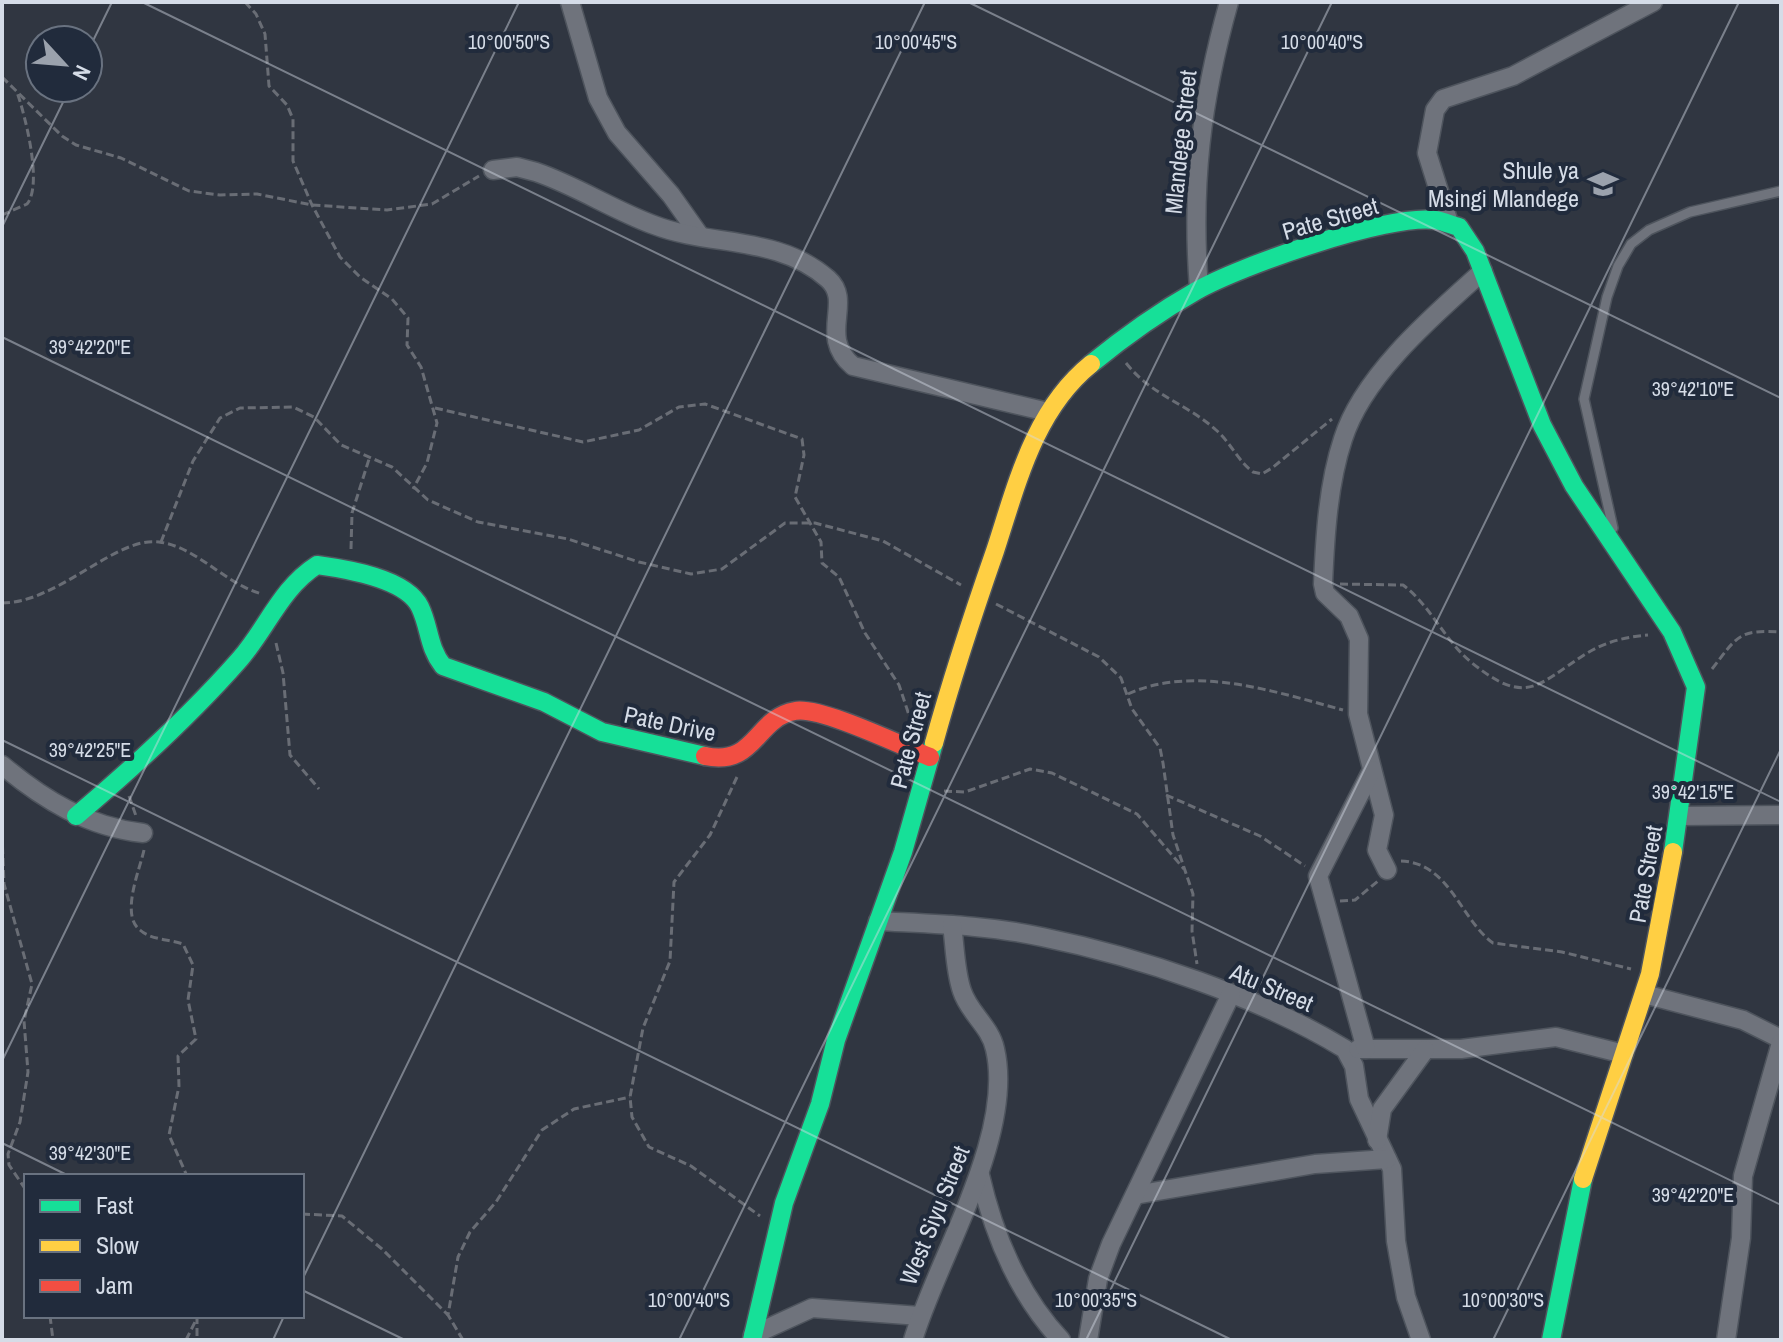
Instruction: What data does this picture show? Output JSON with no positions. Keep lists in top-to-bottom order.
{
  "streets": {
    "street": [
      "Mlandege Street",
      "Pate Street",
      "Pate Drive",
      "Atu Street",
      "West Siyu Street"
    ]
  },
  "crossings": [
    ["Mlandege Street", "Pate Street"],
    ["Pate Street", "Pate Drive"],
    ["Pate Street", "Atu Street"],
    ["Atu Street", "West Siyu Street"]
  ],
  "places": {
    "school or university": ["Shule ya Msingi Mlandege"]
  },
  "legend": ["Fast", "Slow", "Jam"],
  "north": "bottom right",
  "coordinates": [
    "10°00'50\"S",
    "10°00'45\"S",
    "10°00'40\"S",
    "39°42'20\"E",
    "39°42'10\"E",
    "39°42'25\"E",
    "39°42'15\"E",
    "39°42'30\"E",
    "10°00'35\"S",
    "10°00'30\"S"
  ]
}
